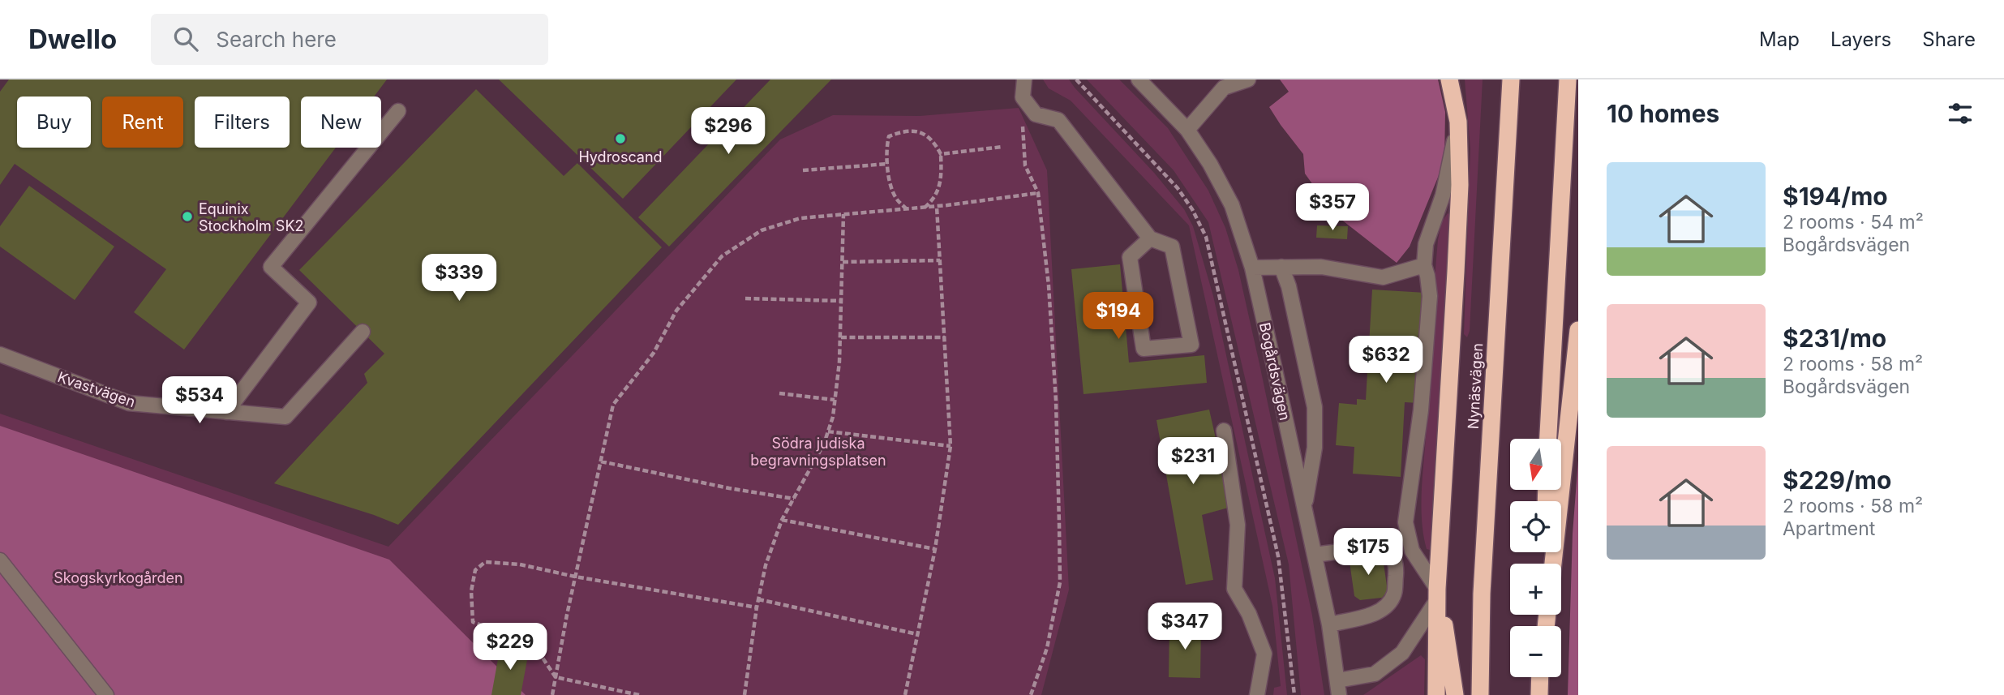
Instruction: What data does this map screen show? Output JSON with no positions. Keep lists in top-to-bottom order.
{
  "streets": {
    "highway": ["Nynäsvägen"],
    "street": ["Bogårdsvägen", "Kvastvägen"]
  },
  "parks": ["Södra judiska begravningsplatsen", "Skogskyrkogården"],
  "places": ["Hydroscand", "Equinix Stockholm SK2"],
  "north": "bottom",
  "page": {
    "header": "Dwello",
    "search": "Search here",
    "nav": ["Map", "Layers", "Share"],
    "heading": "10 homes",
    "chip": [
      "Buy",
      "Rent",
      "Filters",
      "New"
    ],
    "price": [
      "$296",
      "$357",
      "$339",
      "$194",
      "$632",
      "$534",
      "$231",
      "$175",
      "$347",
      "$229"
    ],
    "list": [
      {
        "name": "$194/mo",
        "note": "2 rooms · 54 m² · Bogårdsvägen"
      },
      {
        "name": "$231/mo",
        "note": "2 rooms · 58 m² · Bogårdsvägen"
      },
      {
        "name": "$229/mo",
        "note": "2 rooms · 58 m² · Apartment"
      }
    ],
    "map_buttons": ["+", "−"]
  }
}
